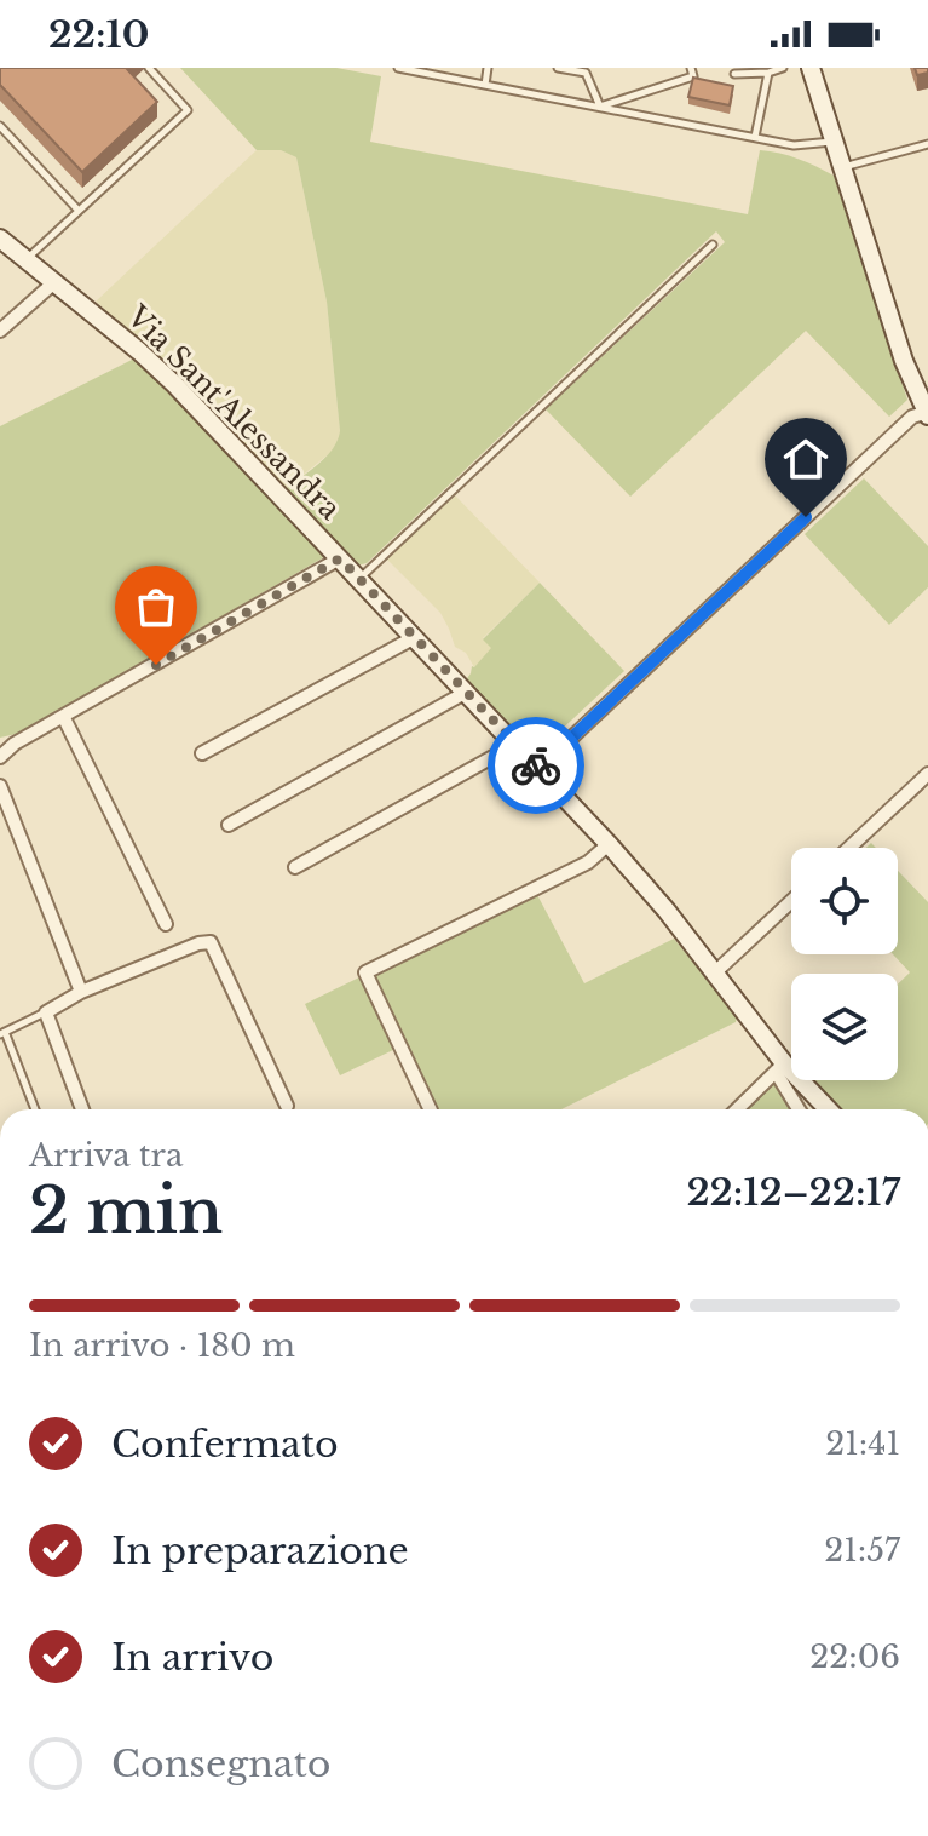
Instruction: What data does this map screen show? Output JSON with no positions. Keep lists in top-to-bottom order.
{
  "streets": {
    "street": ["Via Sant'Alessandra"]
  },
  "page": {
    "status": "22:10",
    "heading": ["2 min", "Arriva tra", "22:12–22:17"],
    "bar": "In arrivo · 180 m",
    "list": [
      ["Confermato", "21:41"],
      ["In preparazione", "21:57"],
      ["In arrivo", "22:06"],
      "Consegnato"
    ]
  }
}
